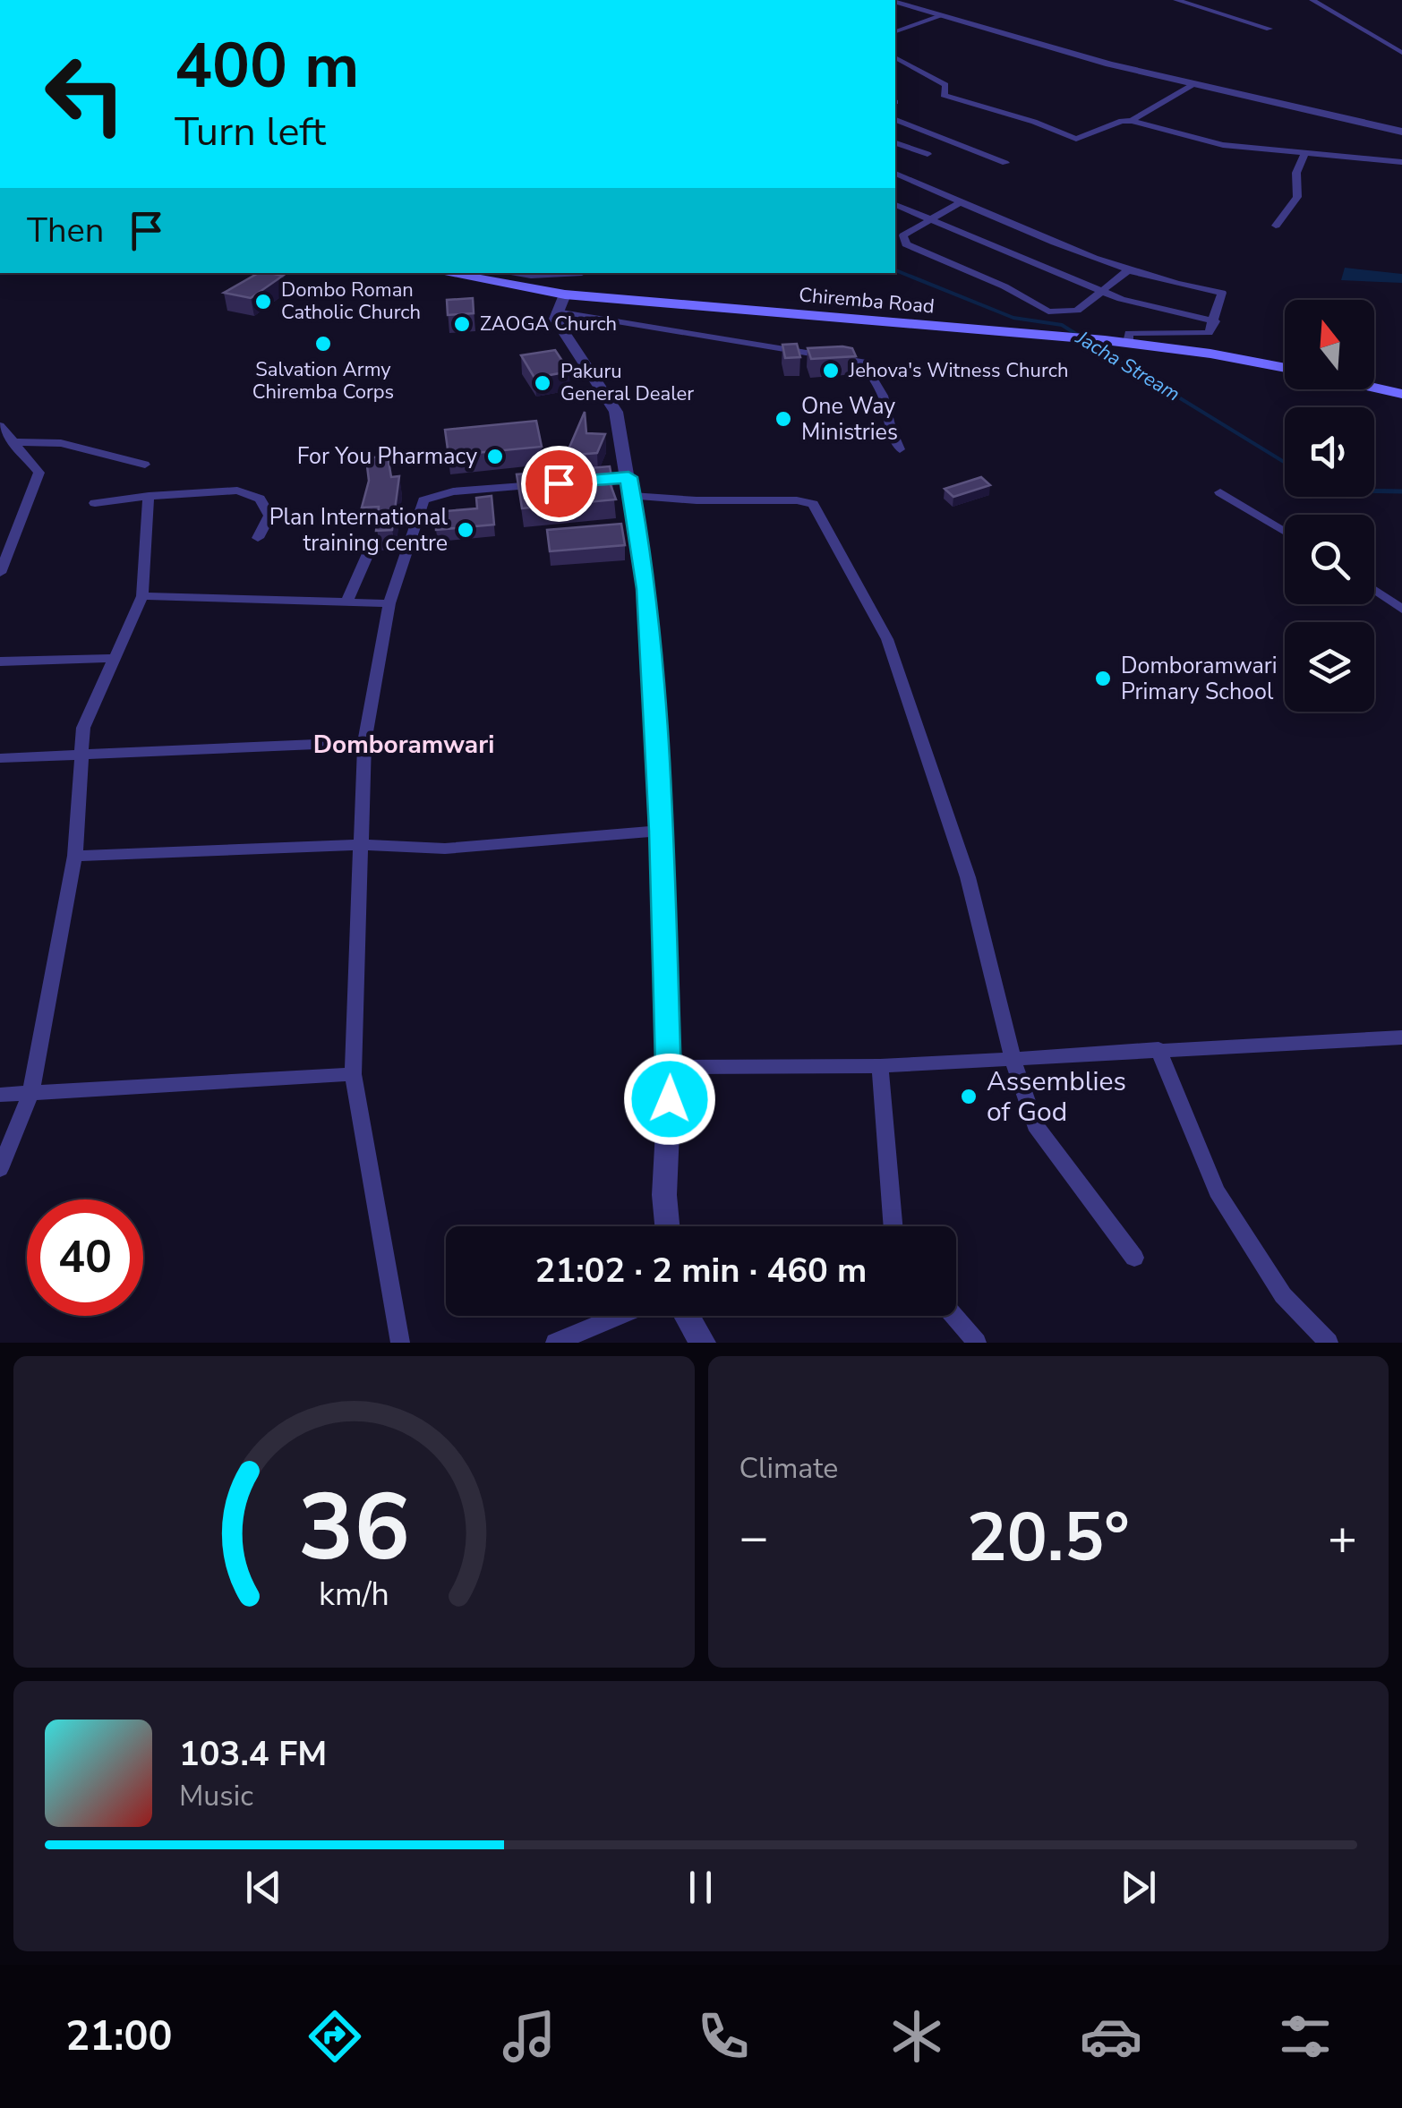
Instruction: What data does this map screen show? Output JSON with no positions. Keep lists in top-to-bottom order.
{
  "streets": {
    "main road": ["Chiremba Road"]
  },
  "districts": ["Domboramwari"],
  "water": ["Jacha Stream"],
  "places": [
    "Dombo Roman Catholic Church",
    "ZAOGA Church",
    "Salvation Army Chiremba Corps",
    "Jehova's Witness Church",
    "Pakuru General Dealer",
    "One Way Ministries",
    "For You Pharmacy",
    "Plan International training centre",
    "Domboramwari Primary School",
    "Assemblies of God"
  ],
  "north": "top",
  "page": {
    "turn": ["400 m", "Turn left"],
    "then": "Then",
    "limit": "40",
    "trip": "21:02 · 2 min · 460 m",
    "tile": "Climate",
    "heat": ["−", "20.5°", "+"],
    "song": ["103.4 FM", "Music"],
    "tabs": "21:00",
    "gauge": ["36", "km/h"]
  }
}
